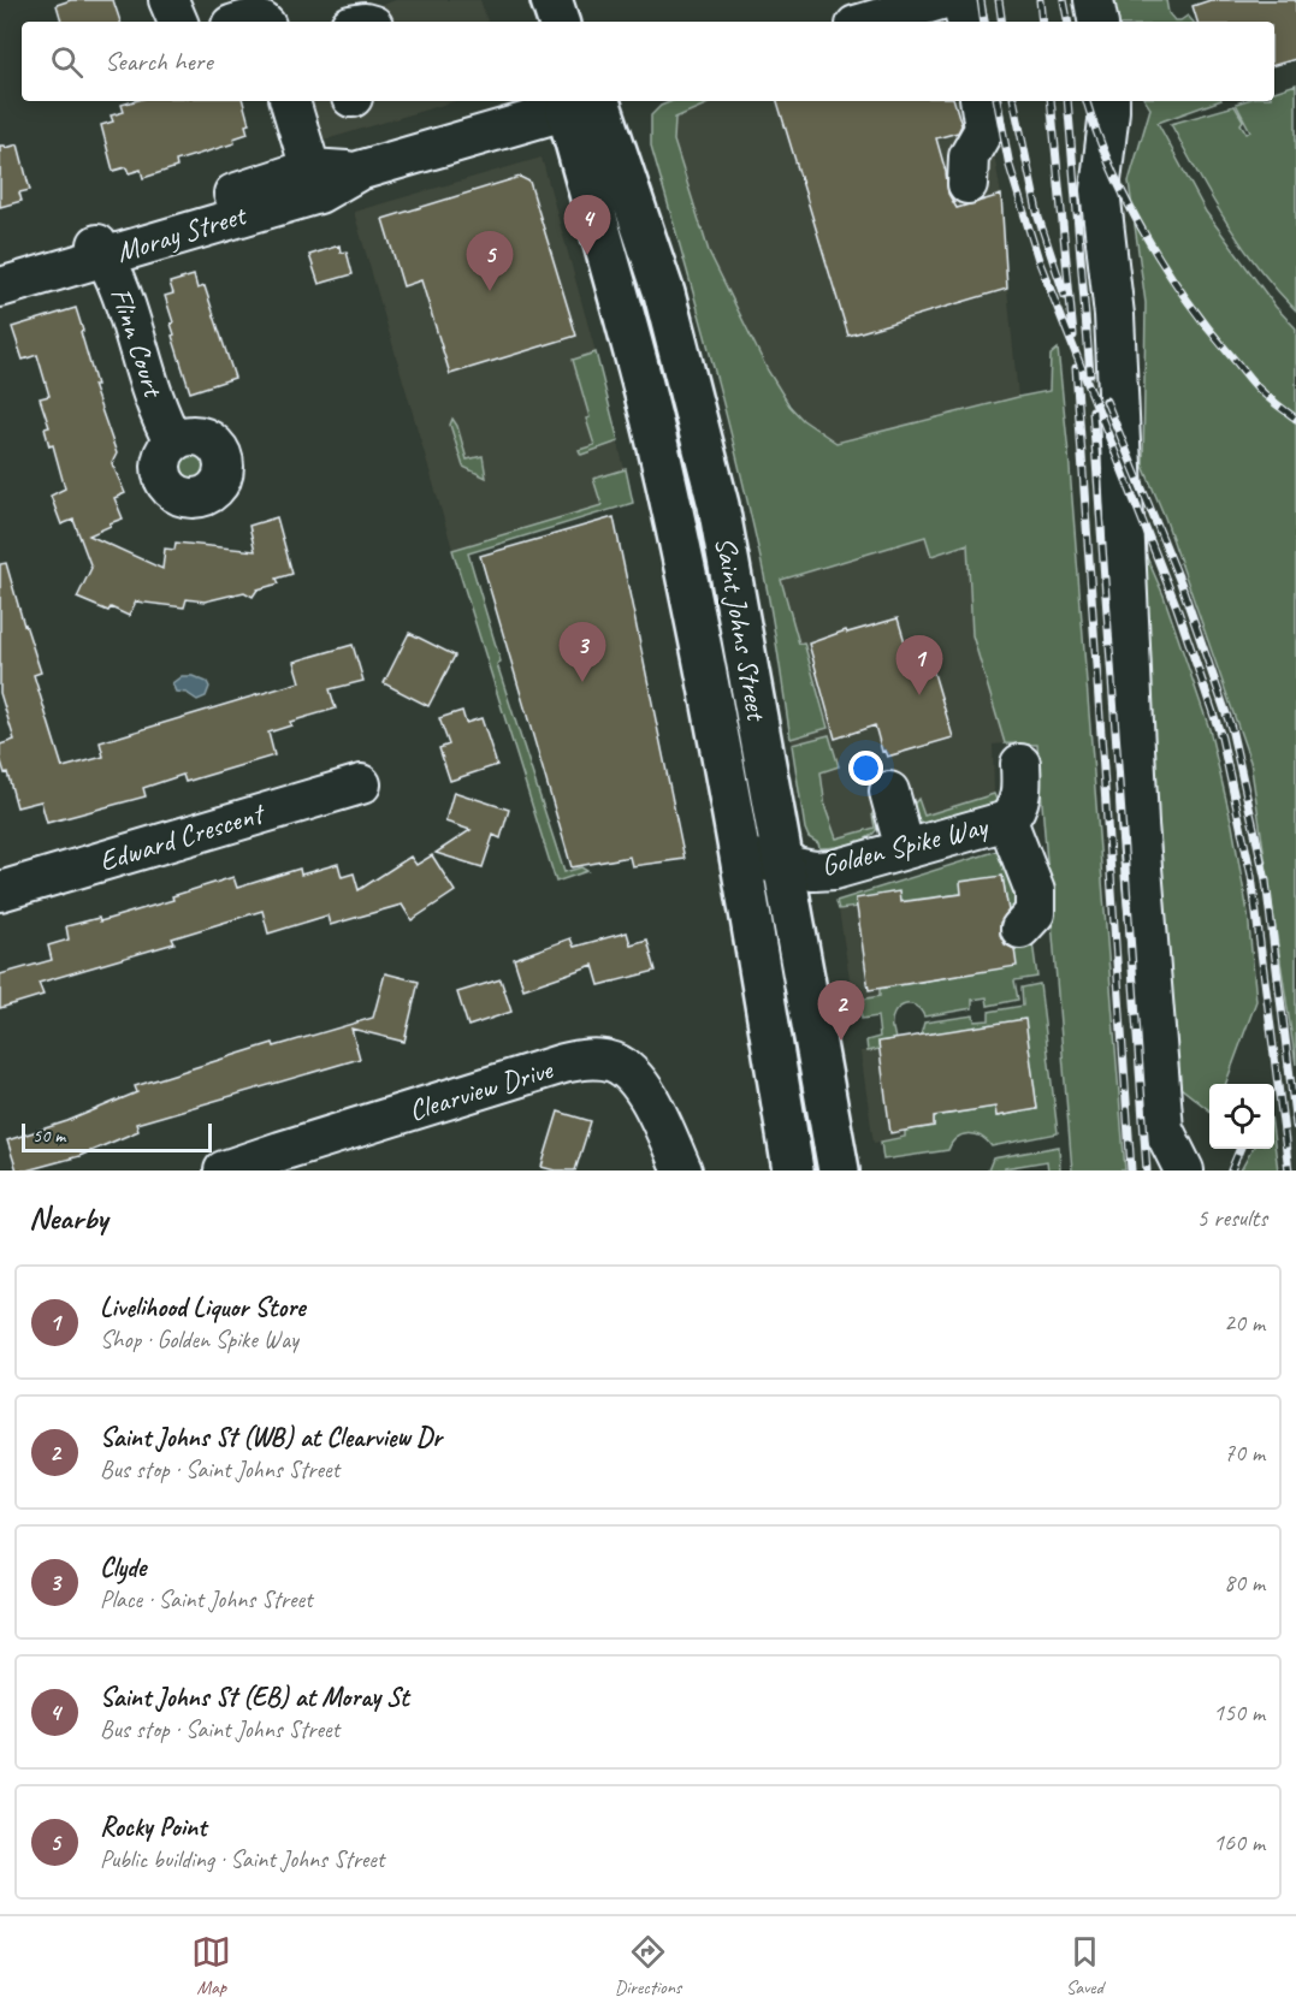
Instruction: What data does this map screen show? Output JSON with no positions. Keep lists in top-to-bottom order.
{
  "streets": {
    "main road": ["Saint Johns Street"],
    "street": [
      "Moray Street",
      "Flinn Court",
      "Edward Crescent",
      "Golden Spike Way",
      "Clearview Drive"
    ]
  },
  "crossings": [
    ["Moray Street", "Flinn Court"],
    ["Moray Street", "Saint Johns Street"],
    ["Saint Johns Street", "Golden Spike Way"]
  ],
  "scale_bar": "50 m",
  "page": {
    "search": "Search here",
    "pins": [
      "4",
      "5",
      "3",
      "1",
      "2"
    ],
    "scale": "50 m",
    "heading": ["Nearby", "5 results"],
    "list": [
      {
        "mark": "1",
        "name": "Livelihood Liquor Store",
        "note": "Shop · Golden Spike Way",
        "value": "20 m"
      },
      {
        "mark": "2",
        "name": "Saint Johns St (WB) at Clearview Dr",
        "note": "Bus stop · Saint Johns Street",
        "value": "70 m"
      },
      {
        "mark": "3",
        "name": "Clyde",
        "note": "Place · Saint Johns Street",
        "value": "80 m"
      },
      {
        "mark": "4",
        "name": "Saint Johns St (EB) at Moray St",
        "note": "Bus stop · Saint Johns Street",
        "value": "150 m"
      },
      {
        "mark": "5",
        "name": "Rocky Point",
        "note": "Public building · Saint Johns Street",
        "value": "160 m"
      }
    ],
    "nav": ["Map", "Directions", "Saved"]
  }
}
